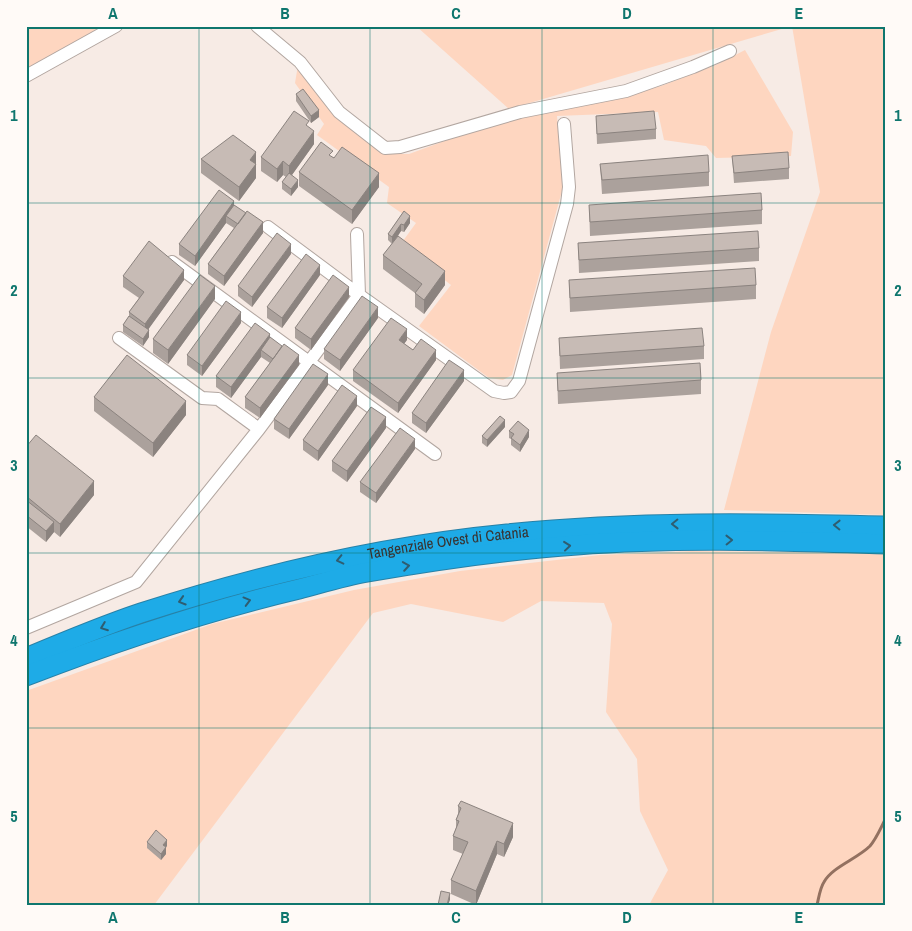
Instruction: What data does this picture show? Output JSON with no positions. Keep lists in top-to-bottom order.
{
  "streets": {
    "highway": ["Tangenziale Ovest di Catania"]
  },
  "grid": {
    "columns": [
      "A",
      "B",
      "C",
      "D",
      "E"
    ],
    "rows": [
      "1",
      "2",
      "3",
      "4",
      "5"
    ]
  }
}
